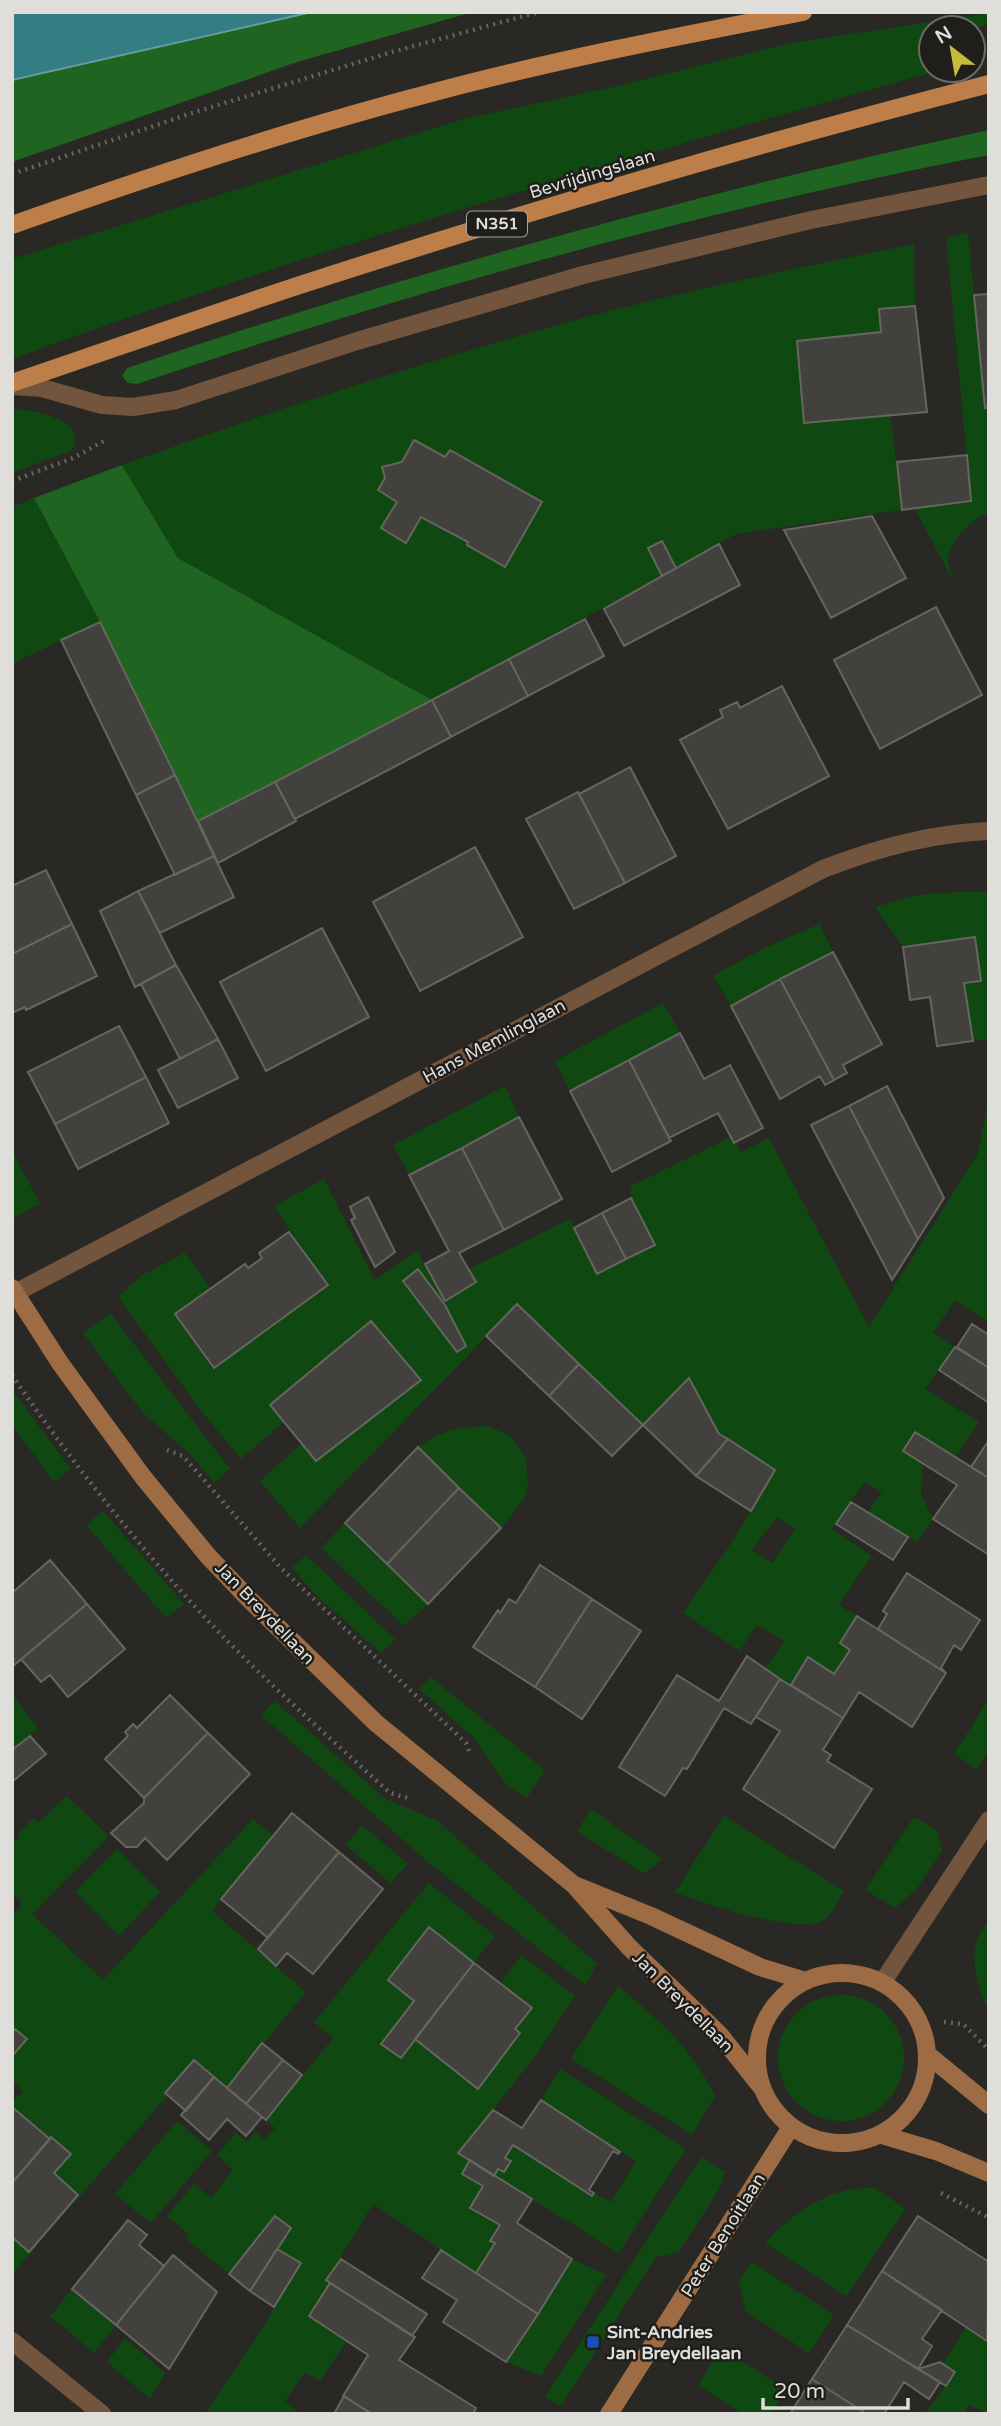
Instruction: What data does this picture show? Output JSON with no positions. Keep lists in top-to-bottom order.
{
  "streets": {
    "main road": ["Bevrijdingslaan", "N351"],
    "street": ["Hans Memlinglaan", "Jan Breydellaan", "Peter Benoitlaan"]
  },
  "crossings": [
    ["Hans Memlinglaan", "Jan Breydellaan"],
    ["Jan Breydellaan", "Peter Benoitlaan"]
  ],
  "places": {
    "transit": ["Sint-Andries Jan Breydellaan"]
  },
  "scale_bar": "20 m",
  "north": "top left"
}
